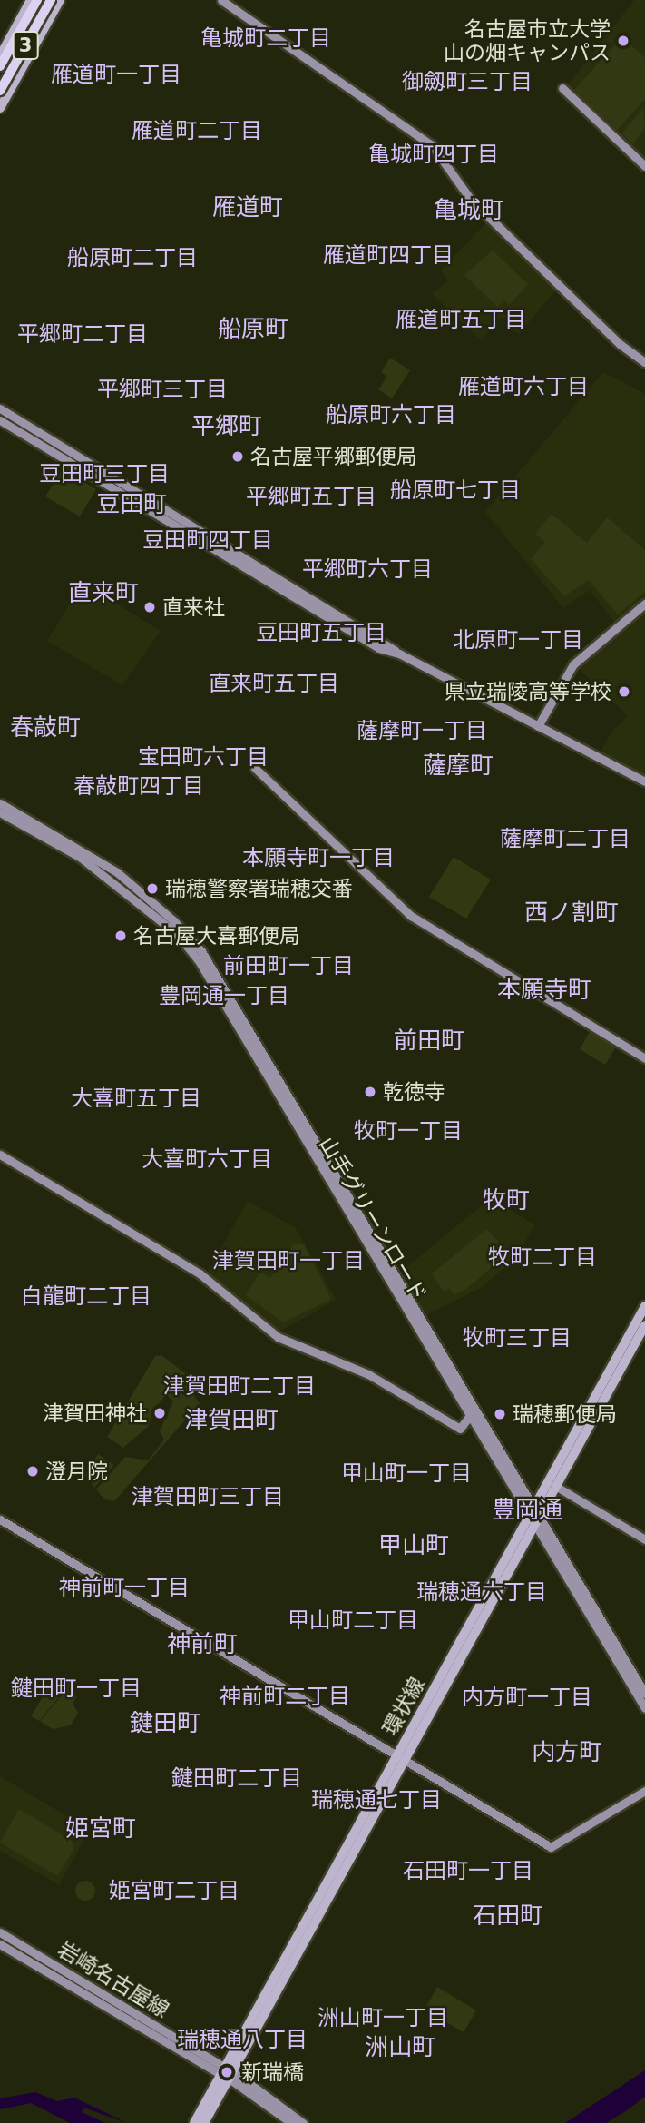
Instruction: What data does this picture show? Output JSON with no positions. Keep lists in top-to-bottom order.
{
  "streets": {
    "highway": ["3"],
    "main road": ["環状線"],
    "street": ["山手グリーンロード", "岩崎名古屋線"]
  },
  "crossings": [
    ["山手グリーンロード", "環状線"],
    ["環状線", "岩崎名古屋線"]
  ],
  "districts": [
    "亀城町二丁目",
    "雁道町一丁目",
    "御劔町三丁目",
    "雁道町二丁目",
    "亀城町四丁目",
    "雁道町",
    "亀城町",
    "雁道町四丁目",
    "船原町二丁目",
    "雁道町五丁目",
    "船原町",
    "平郷町二丁目",
    "雁道町六丁目",
    "平郷町三丁目",
    "船原町六丁目",
    "平郷町",
    "豆田町三丁目",
    "船原町七丁目",
    "平郷町五丁目",
    "豆田町",
    "豆田町四丁目",
    "平郷町六丁目",
    "直来町",
    "豆田町五丁目",
    "北原町一丁目",
    "直来町五丁目",
    "春敲町",
    "薩摩町一丁目",
    "宝田町六丁目",
    "薩摩町",
    "春敲町四丁目",
    "薩摩町二丁目",
    "本願寺町一丁目",
    "西ノ割町",
    "前田町一丁目",
    "本願寺町",
    "豊岡通一丁目",
    "前田町",
    "大喜町五丁目",
    "牧町一丁目",
    "大喜町六丁目",
    "牧町",
    "牧町二丁目",
    "津賀田町一丁目",
    "白龍町二丁目",
    "牧町三丁目",
    "津賀田町二丁目",
    "津賀田町",
    "甲山町一丁目",
    "津賀田町三丁目",
    "豊岡通",
    "甲山町",
    "神前町一丁目",
    "瑞穂通六丁目",
    "甲山町二丁目",
    "神前町",
    "鍵田町一丁目",
    "神前町二丁目",
    "内方町一丁目",
    "鍵田町",
    "内方町",
    "鍵田町二丁目",
    "瑞穂通七丁目",
    "姫宮町",
    "石田町一丁目",
    "姫宮町二丁目",
    "石田町",
    "洲山町一丁目",
    "瑞穂通八丁目",
    "洲山町"
  ],
  "places": [
    "名古屋市立大学 山の畑キャンパス",
    "名古屋平郷郵便局",
    "直来社",
    "県立瑞陵高等学校",
    "瑞穂警察署瑞穂交番",
    "名古屋大喜郵便局",
    "乾徳寺",
    "津賀田神社",
    "瑞穂郵便局",
    "澄月院",
    "新瑞橋"
  ]
}
